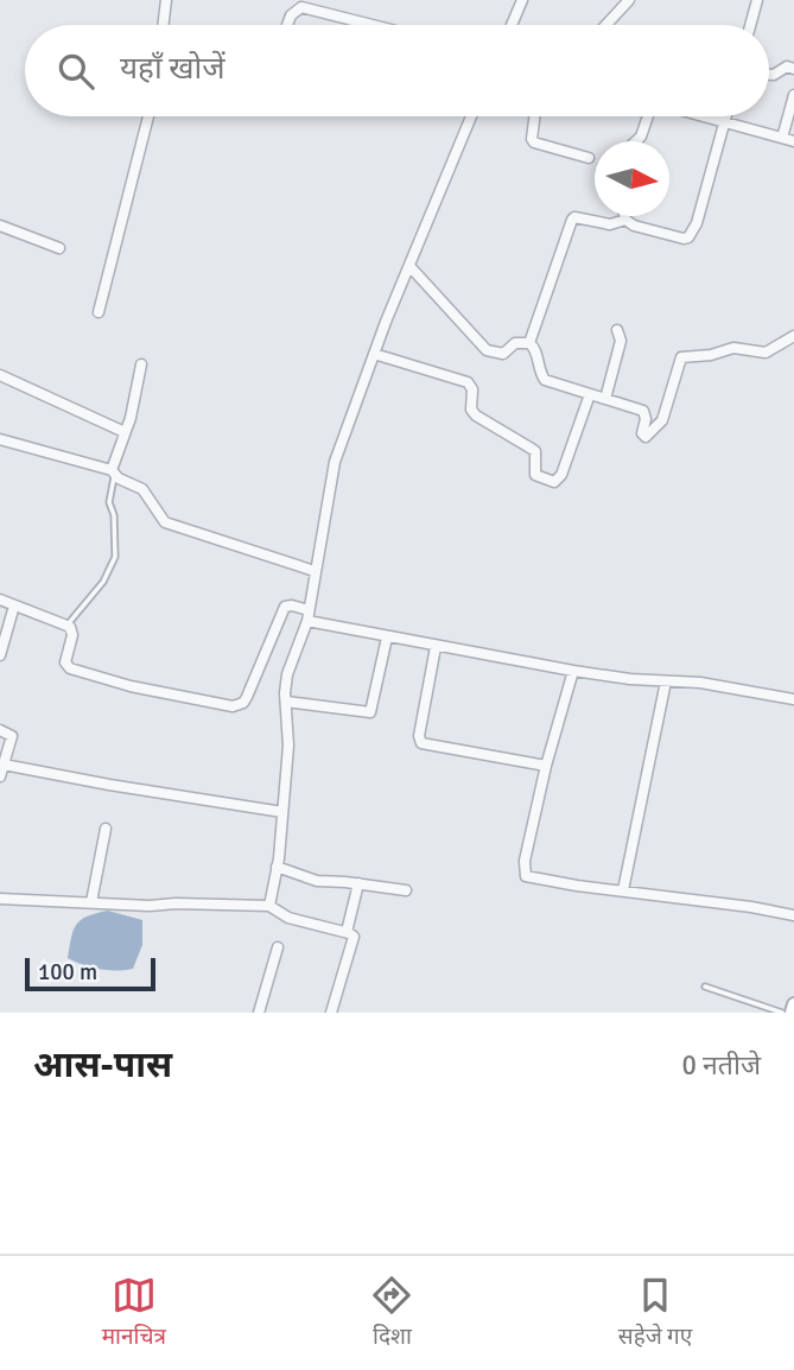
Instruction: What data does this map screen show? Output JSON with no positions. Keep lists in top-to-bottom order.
{
  "scale_bar": "100 m",
  "north": "right",
  "page": {
    "search": "यहाँ खोजें",
    "scale": "100 m",
    "heading": ["आस-पास", "0 नतीजे"],
    "nav": ["मानचित्र", "दिशा", "सहेजे गए"]
  }
}
